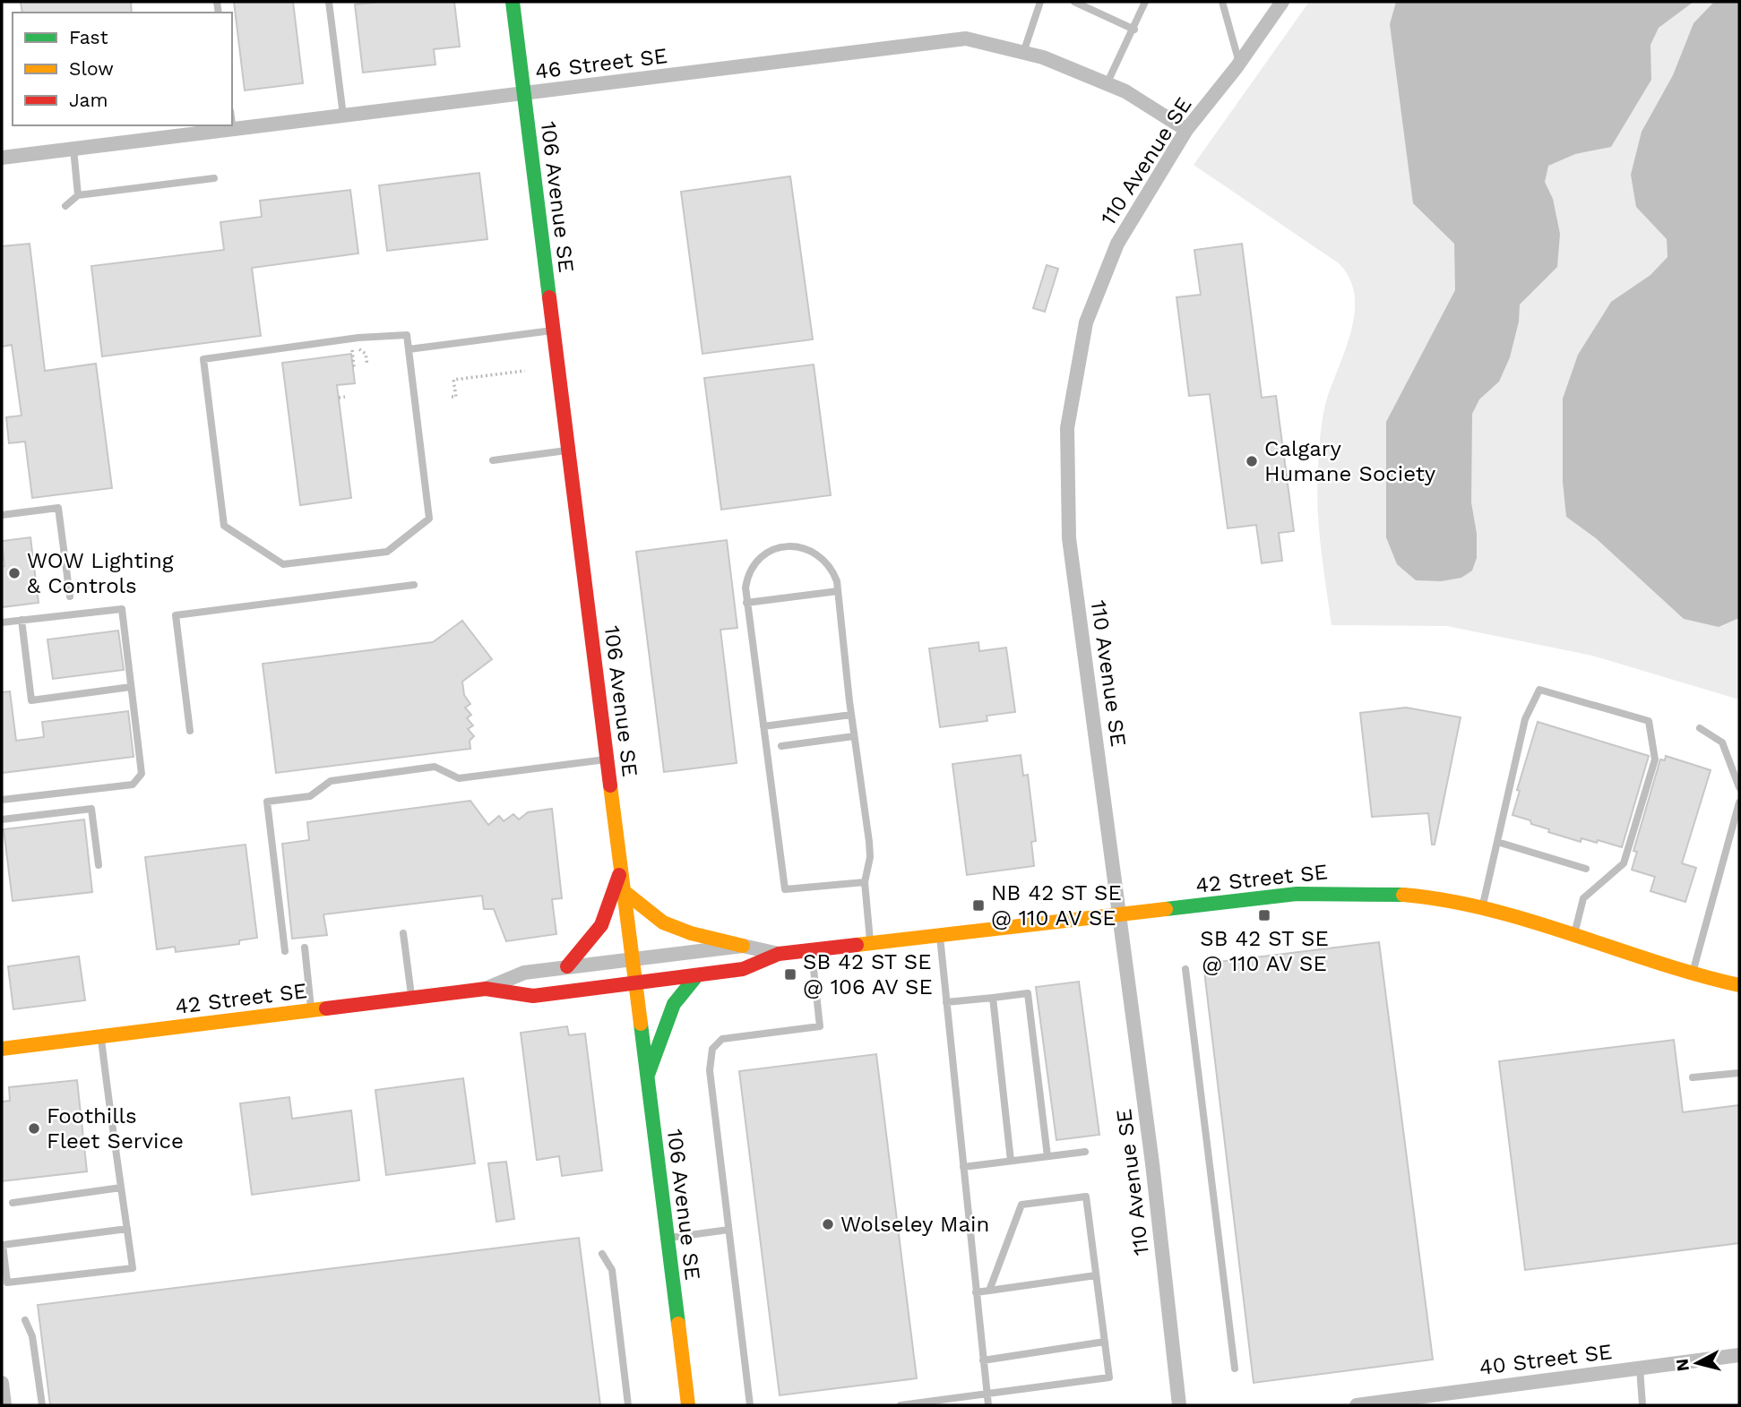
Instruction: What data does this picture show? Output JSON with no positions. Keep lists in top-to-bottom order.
{
  "streets": {
    "street": [
      "46 Street SE",
      "110 Avenue SE",
      "106 Avenue SE",
      "42 Street SE",
      "40 Street SE"
    ]
  },
  "crossings": [
    ["46 Street SE", "110 Avenue SE"],
    ["46 Street SE", "106 Avenue SE"],
    ["110 Avenue SE", "42 Street SE"],
    ["106 Avenue SE", "42 Street SE"]
  ],
  "places": {
    "other": [
      "Calgary Humane Society",
      "WOW Lighting & Controls",
      "Foothills Fleet Service",
      "Wolseley Main"
    ],
    "transit": ["NB 42 ST SE @ 110 AV SE", "SB 42 ST SE @ 110 AV SE", "SB 42 ST SE @ 106 AV SE"]
  },
  "legend": ["Fast", "Slow", "Jam"],
  "north": "left"
}
